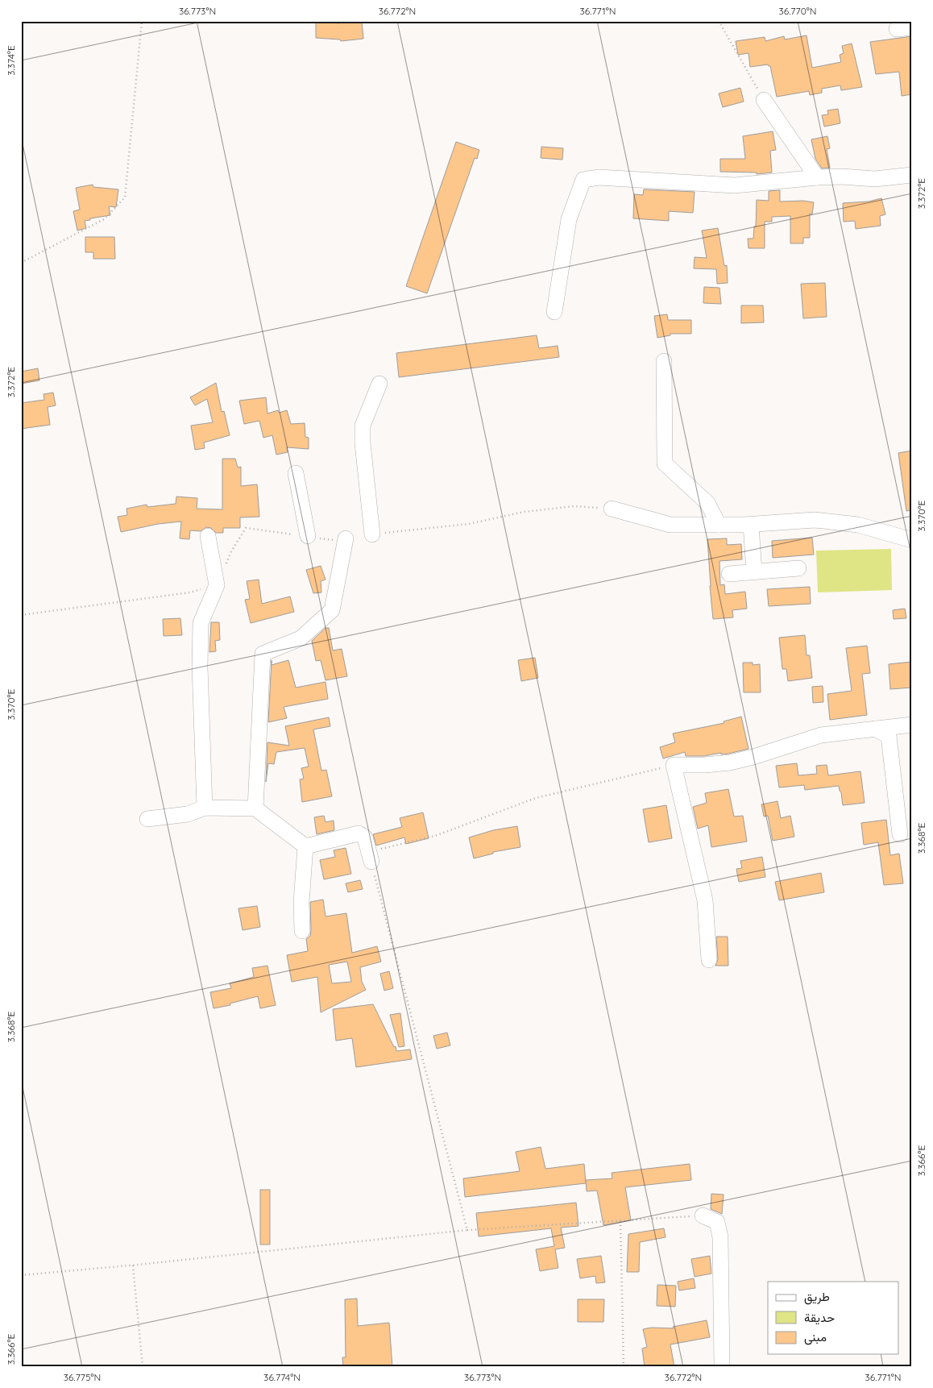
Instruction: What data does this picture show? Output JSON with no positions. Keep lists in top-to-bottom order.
{
  "legend": ["طريق", "حديقة", "مبنى"],
  "coordinates": [
    "36.773°N",
    "36.772°N",
    "36.771°N",
    "36.770°N",
    "3.374°E",
    "3.372°E",
    "3.370°E",
    "3.368°E",
    "3.366°E",
    "36.775°N",
    "36.774°N"
  ]
}
